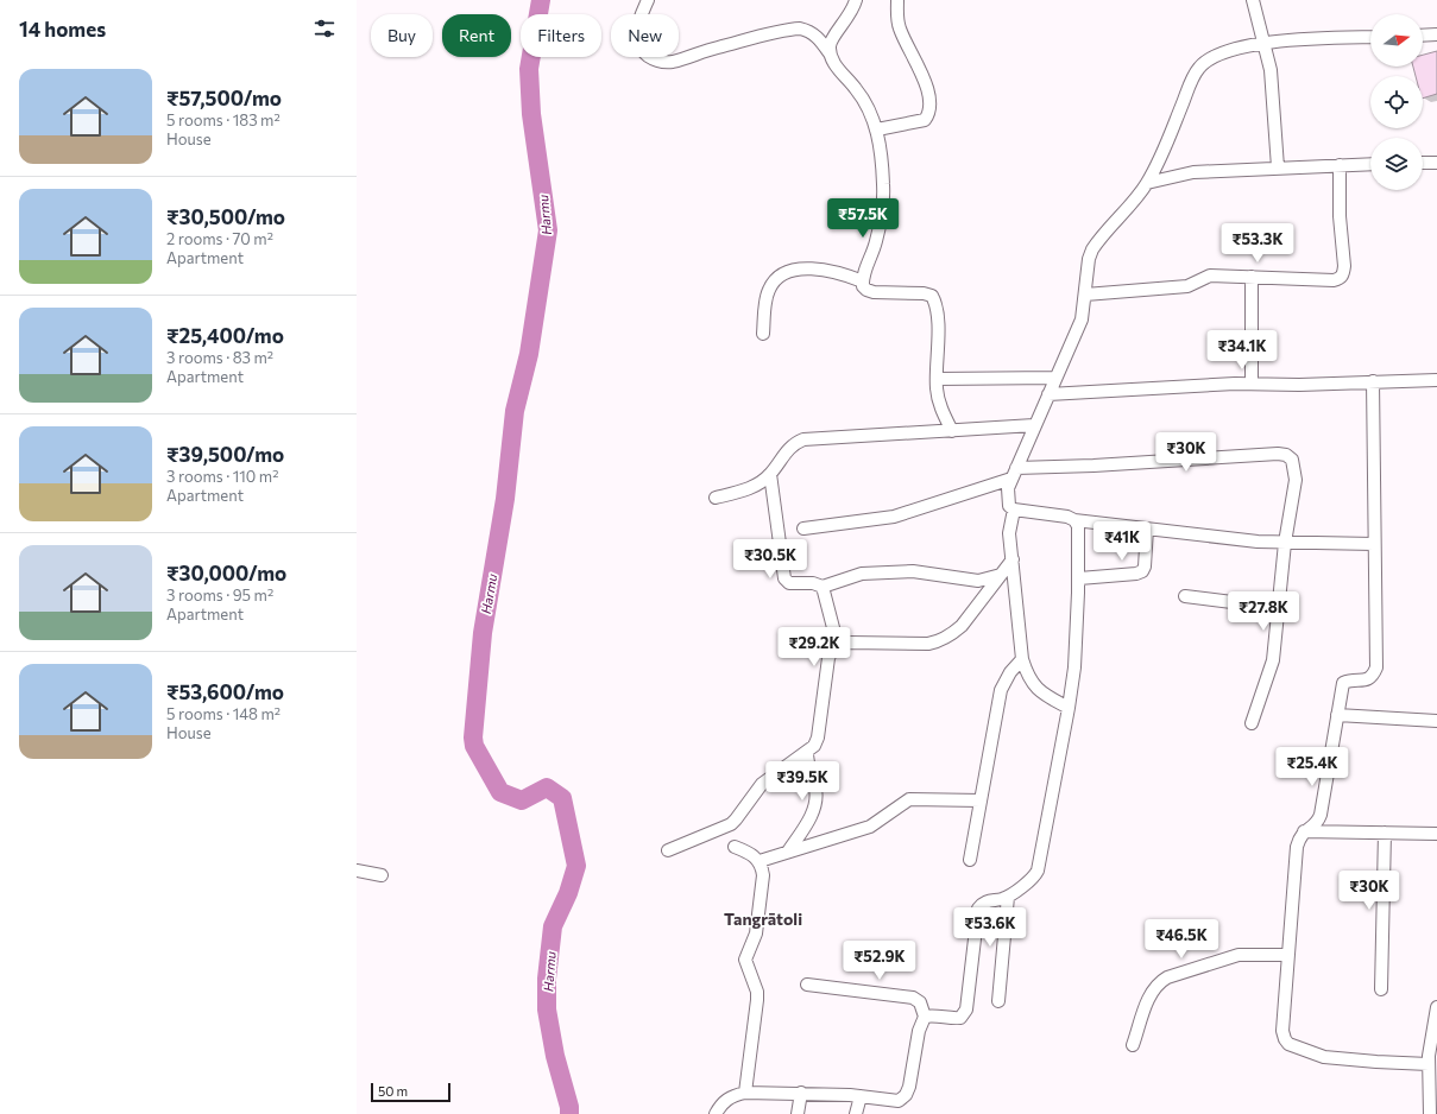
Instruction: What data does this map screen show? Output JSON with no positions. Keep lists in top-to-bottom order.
{
  "districts": ["Tangrātoli"],
  "water": ["Harmu"],
  "scale_bar": "50 m",
  "north": "right",
  "page": {
    "heading": "14 homes",
    "chip": [
      "Buy",
      "Rent",
      "Filters",
      "New"
    ],
    "list": [
      {
        "name": "₹57,500/mo",
        "note": "5 rooms · 183 m² · House"
      },
      {
        "name": "₹30,500/mo",
        "note": "2 rooms · 70 m² · Apartment"
      },
      {
        "name": "₹25,400/mo",
        "note": "3 rooms · 83 m² · Apartment"
      },
      {
        "name": "₹39,500/mo",
        "note": "3 rooms · 110 m² · Apartment"
      },
      {
        "name": "₹30,000/mo",
        "note": "3 rooms · 95 m² · Apartment"
      },
      {
        "name": "₹53,600/mo",
        "note": "5 rooms · 148 m² · House"
      }
    ],
    "price": [
      "₹57.5K",
      "₹53.3K",
      "₹34.1K",
      "₹30K",
      "₹41K",
      "₹30.5K",
      "₹27.8K",
      "₹29.2K",
      "₹25.4K",
      "₹39.5K",
      "₹30K",
      "₹53.6K",
      "₹46.5K",
      "₹52.9K"
    ],
    "scale": "50 m"
  }
}
